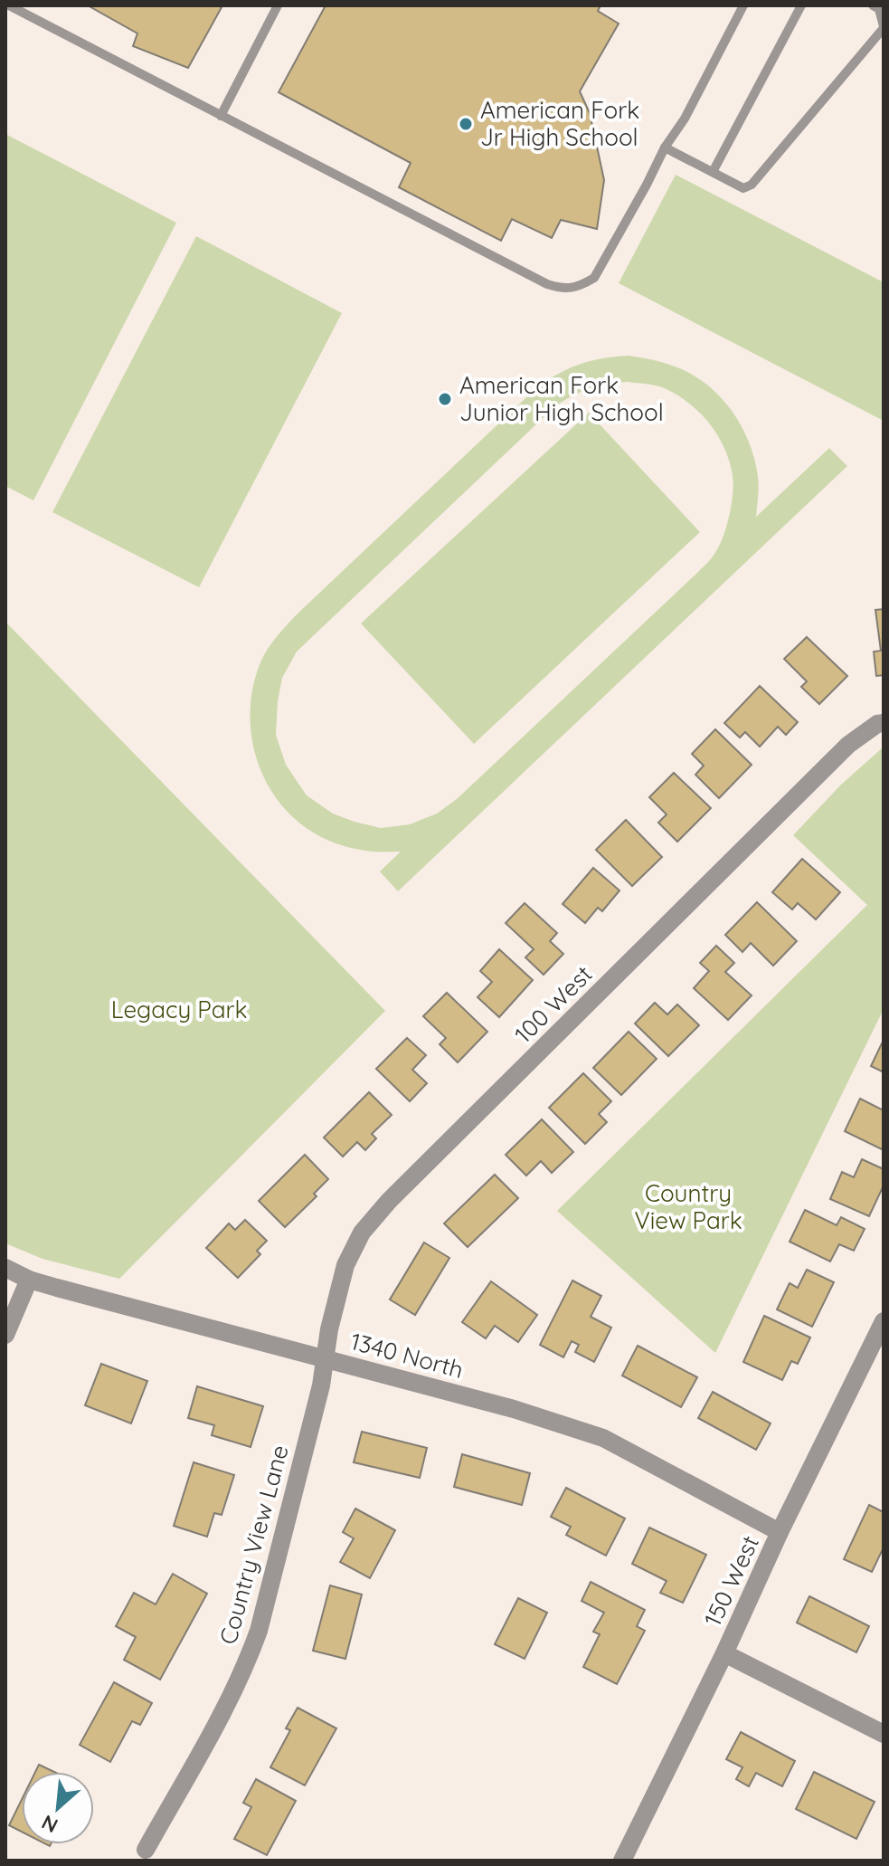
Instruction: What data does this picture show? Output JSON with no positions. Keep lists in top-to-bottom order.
{
  "streets": {
    "street": [
      "100 West",
      "1340 North",
      "Country View Lane",
      "150 West"
    ]
  },
  "crossings": [
    ["100 West", "1340 North"],
    ["100 West", "Country View Lane"],
    ["1340 North", "Country View Lane"],
    ["1340 North", "150 West"]
  ],
  "parks": ["Legacy Park", "Country View Park"],
  "places": ["American Fork Jr High School", "American Fork Junior High School"],
  "north": "bottom left"
}
